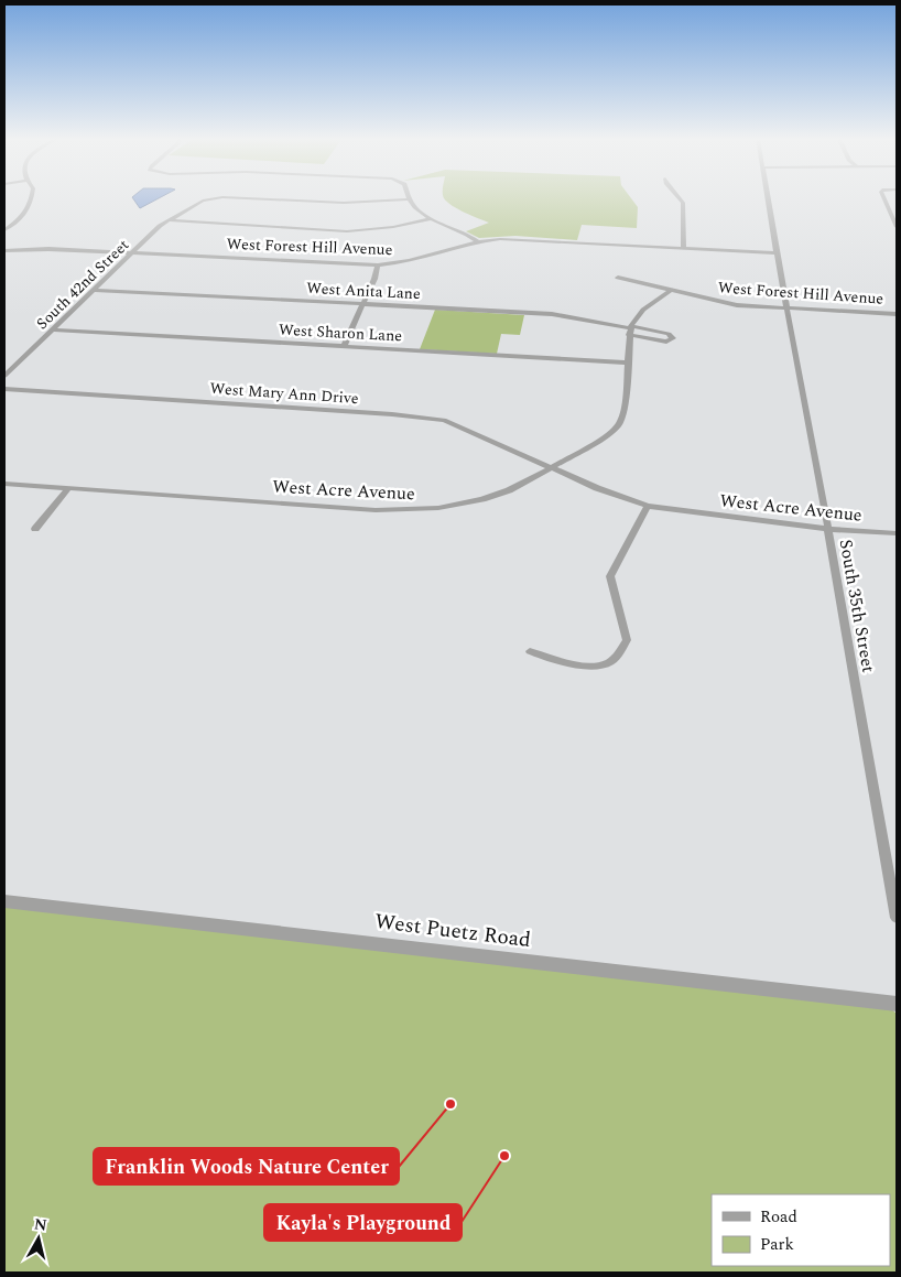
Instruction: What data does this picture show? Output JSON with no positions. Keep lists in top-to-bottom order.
{
  "streets": {
    "street": [
      "West Forest Hill Avenue",
      "South 42nd Street",
      "West Anita Lane",
      "West Sharon Lane",
      "West Mary Ann Drive",
      "West Acre Avenue",
      "South 35th Street",
      "West Puetz Road"
    ]
  },
  "crossings": [
    ["West Forest Hill Avenue", "South 42nd Street"],
    ["West Forest Hill Avenue", "South 35th Street"],
    ["South 42nd Street", "West Anita Lane"],
    ["South 42nd Street", "West Sharon Lane"],
    ["West Mary Ann Drive", "West Acre Avenue"],
    ["West Acre Avenue", "South 35th Street"]
  ],
  "places": ["Franklin Woods Nature Center", "Kayla's Playground"],
  "legend": ["Road", "Park"],
  "north": "top"
}
